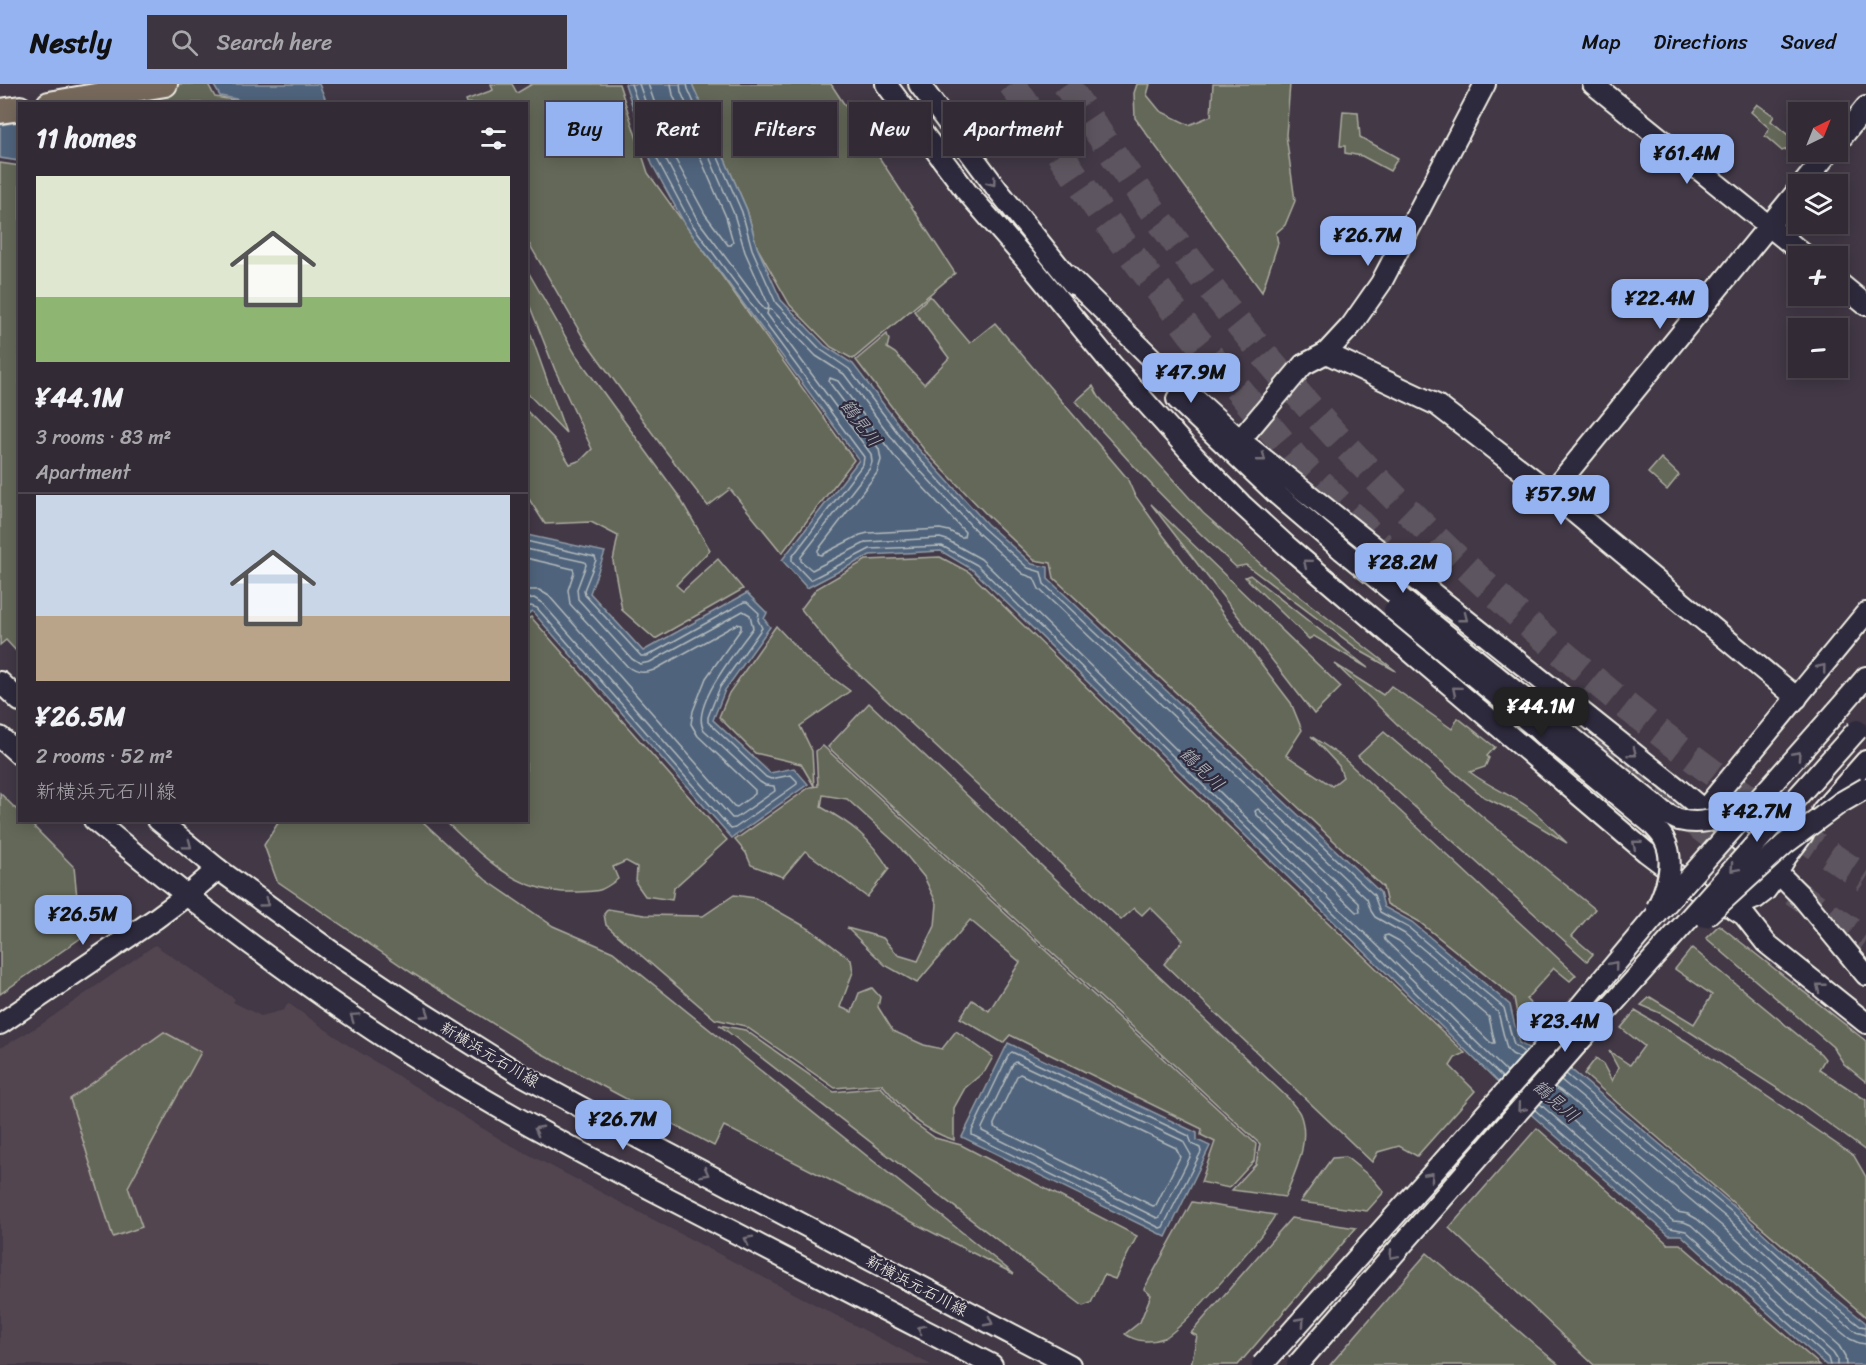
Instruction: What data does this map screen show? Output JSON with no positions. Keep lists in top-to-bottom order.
{
  "streets": {
    "street": ["新横浜元石川線"]
  },
  "water": ["鶴見川"],
  "north": "top right",
  "page": {
    "header": "Nestly",
    "search": "Search here",
    "nav": ["Map", "Directions", "Saved"],
    "map_buttons": ["+", "−"],
    "chip": [
      "Buy",
      "Rent",
      "Filters",
      "New",
      "Apartment"
    ],
    "heading": "11 homes",
    "price": [
      "¥61.4M",
      "¥26.7M",
      "¥22.4M",
      "¥47.9M",
      "¥57.9M",
      "¥28.2M",
      "¥44.1M",
      "¥42.7M",
      "¥26.5M",
      "¥23.4M",
      "¥26.7M"
    ],
    "list": [
      {
        "name": "¥44.1M",
        "note": "3 rooms · 83 m² · Apartment"
      },
      {
        "name": "¥26.5M",
        "note": "2 rooms · 52 m² · 新横浜元石川線"
      }
    ]
  }
}
